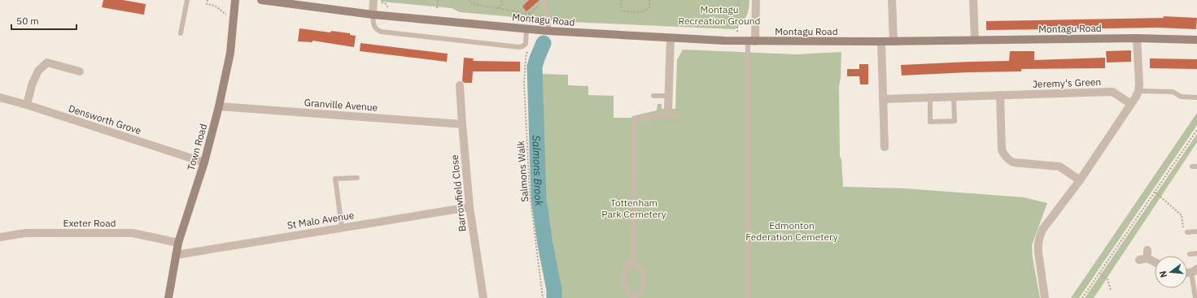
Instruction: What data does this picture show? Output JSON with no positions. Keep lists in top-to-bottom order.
{
  "streets": {
    "main road": ["Montagu Road", "Town Road"],
    "street": [
      "Jeremy's Green",
      "Granville Avenue",
      "Densworth Grove",
      "Barrowfield Close",
      "St Malo Avenue",
      "Exeter Road"
    ],
    "path": ["Salmons Walk"]
  },
  "crossings": [
    ["Granville Avenue", "Town Road"],
    ["Granville Avenue", "Barrowfield Close"],
    ["Densworth Grove", "Town Road"],
    ["Town Road", "St Malo Avenue"],
    ["Town Road", "Exeter Road"],
    ["Barrowfield Close", "St Malo Avenue"]
  ],
  "water": ["Salmons Brook"],
  "parks": ["Montagu Recreation Ground", "Tottenham Park Cemetery", "Edmonton Federation Cemetery"],
  "scale_bar": "50 m",
  "north": "left"
}
